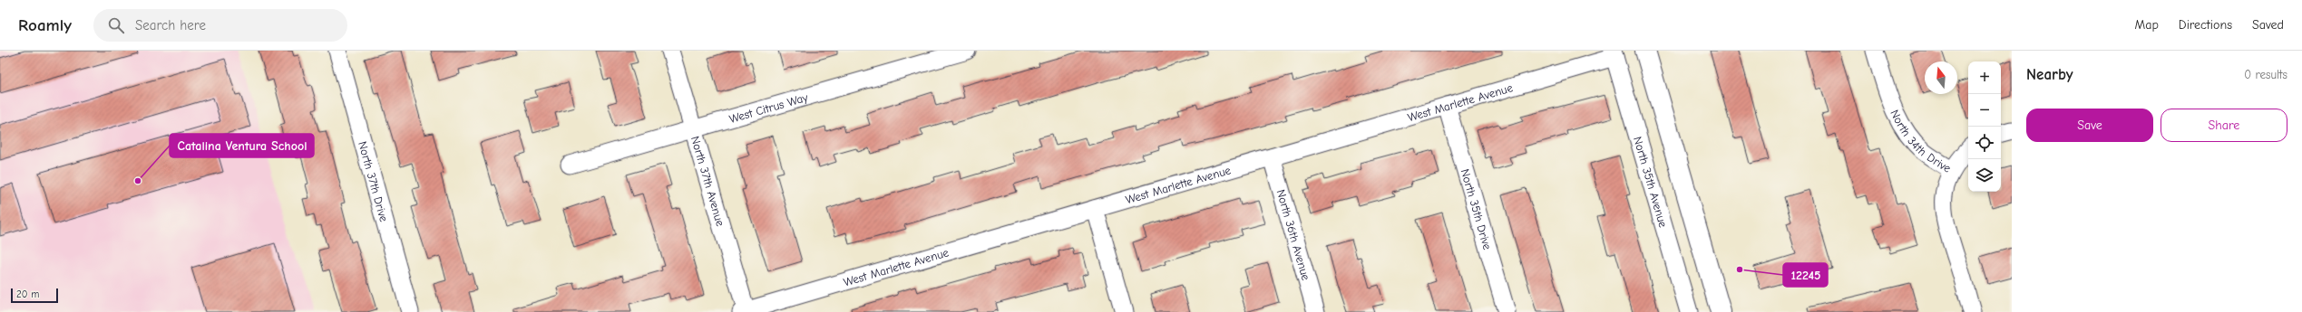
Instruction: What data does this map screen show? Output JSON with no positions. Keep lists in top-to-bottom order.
{
  "streets": {
    "street": [
      "West Marlette Avenue",
      "West Citrus Way",
      "North 34th Drive",
      "North 37th Avenue",
      "North 37th Drive",
      "North 35th Avenue",
      "North 35th Drive",
      "North 36th Avenue"
    ]
  },
  "crossings": [
    ["West Marlette Avenue", "North 37th Avenue"],
    ["West Marlette Avenue", "North 35th Avenue"],
    ["West Marlette Avenue", "North 35th Drive"],
    ["West Marlette Avenue", "North 36th Avenue"],
    ["West Citrus Way", "North 37th Avenue"]
  ],
  "places": ["Catalina Ventura School", "12245"],
  "scale_bar": "20 m",
  "north": "top",
  "page": {
    "header": "Roamly",
    "search": "Search here",
    "nav": ["Map", "Directions", "Saved"],
    "heading": ["Nearby", "0 results"],
    "map_buttons": ["+", "−"],
    "buttons": ["Save", "Share"],
    "scale": "20 m"
  }
}
